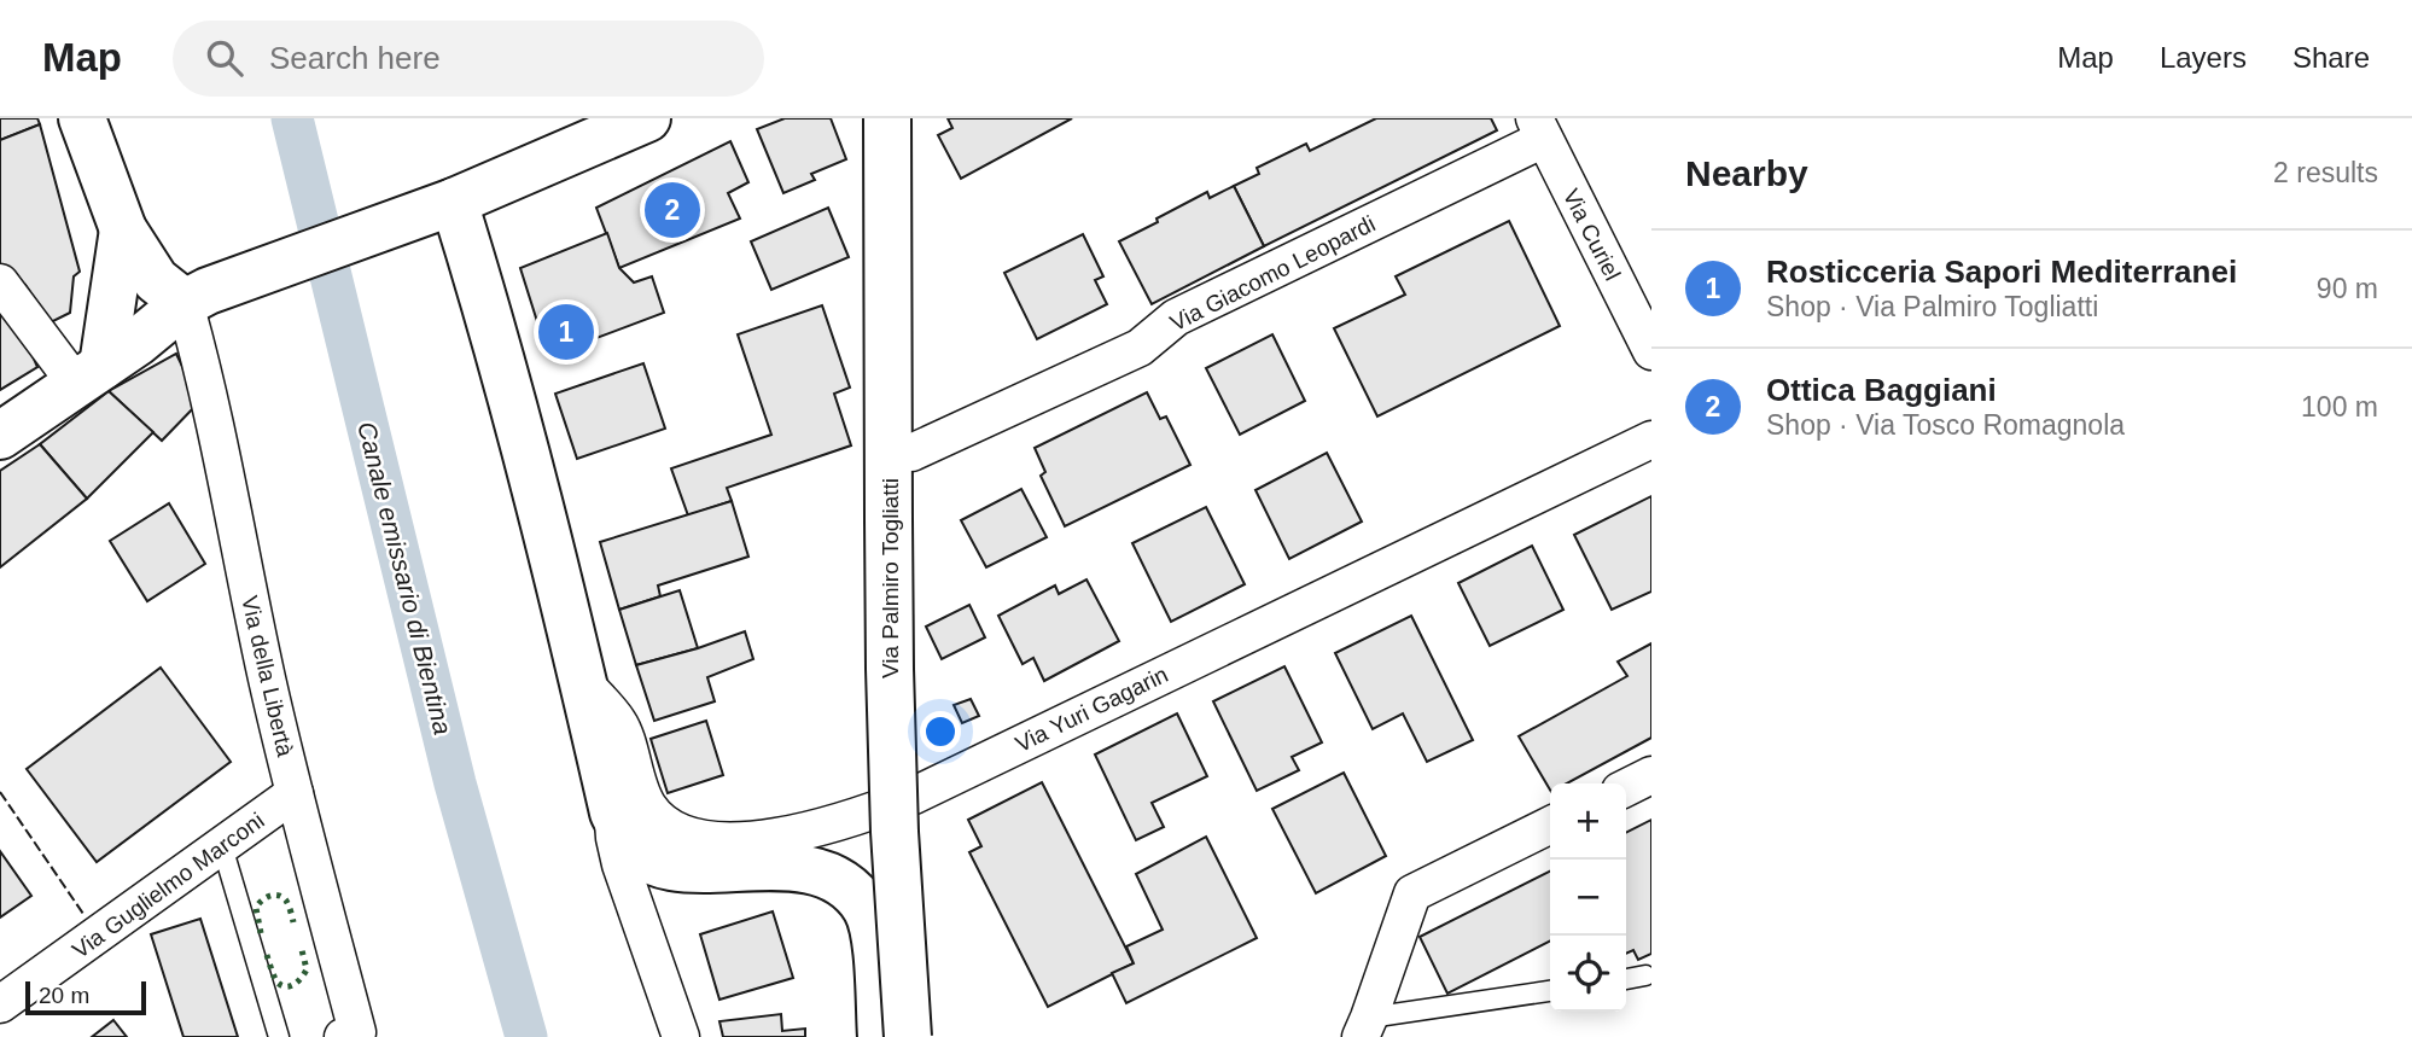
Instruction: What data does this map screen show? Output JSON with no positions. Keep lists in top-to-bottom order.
{
  "streets": {
    "main road": ["Via Palmiro Togliatti"],
    "street": [
      "Via Curiel",
      "Via Giacomo Leopardi",
      "Via della Libertà",
      "Via Yuri Gagarin",
      "Via Guglielmo Marconi"
    ]
  },
  "crossings": [
    ["Via Curiel", "Via Giacomo Leopardi"],
    ["Via della Libertà", "Via Guglielmo Marconi"]
  ],
  "water": ["Canale emissario di Bientina"],
  "scale_bar": "20 m",
  "page": {
    "header": "Map",
    "search": "Search here",
    "nav": ["Map", "Layers", "Share"],
    "heading": ["Nearby", "2 results"],
    "pins": ["2", "1"],
    "list": [
      {
        "mark": "1",
        "name": "Rosticceria Sapori Mediterranei",
        "note": "Shop · Via Palmiro Togliatti",
        "value": "90 m"
      },
      {
        "mark": "2",
        "name": "Ottica Baggiani",
        "note": "Shop · Via Tosco Romagnola",
        "value": "100 m"
      }
    ],
    "map_buttons": ["+", "−"],
    "scale": "20 m"
  }
}
